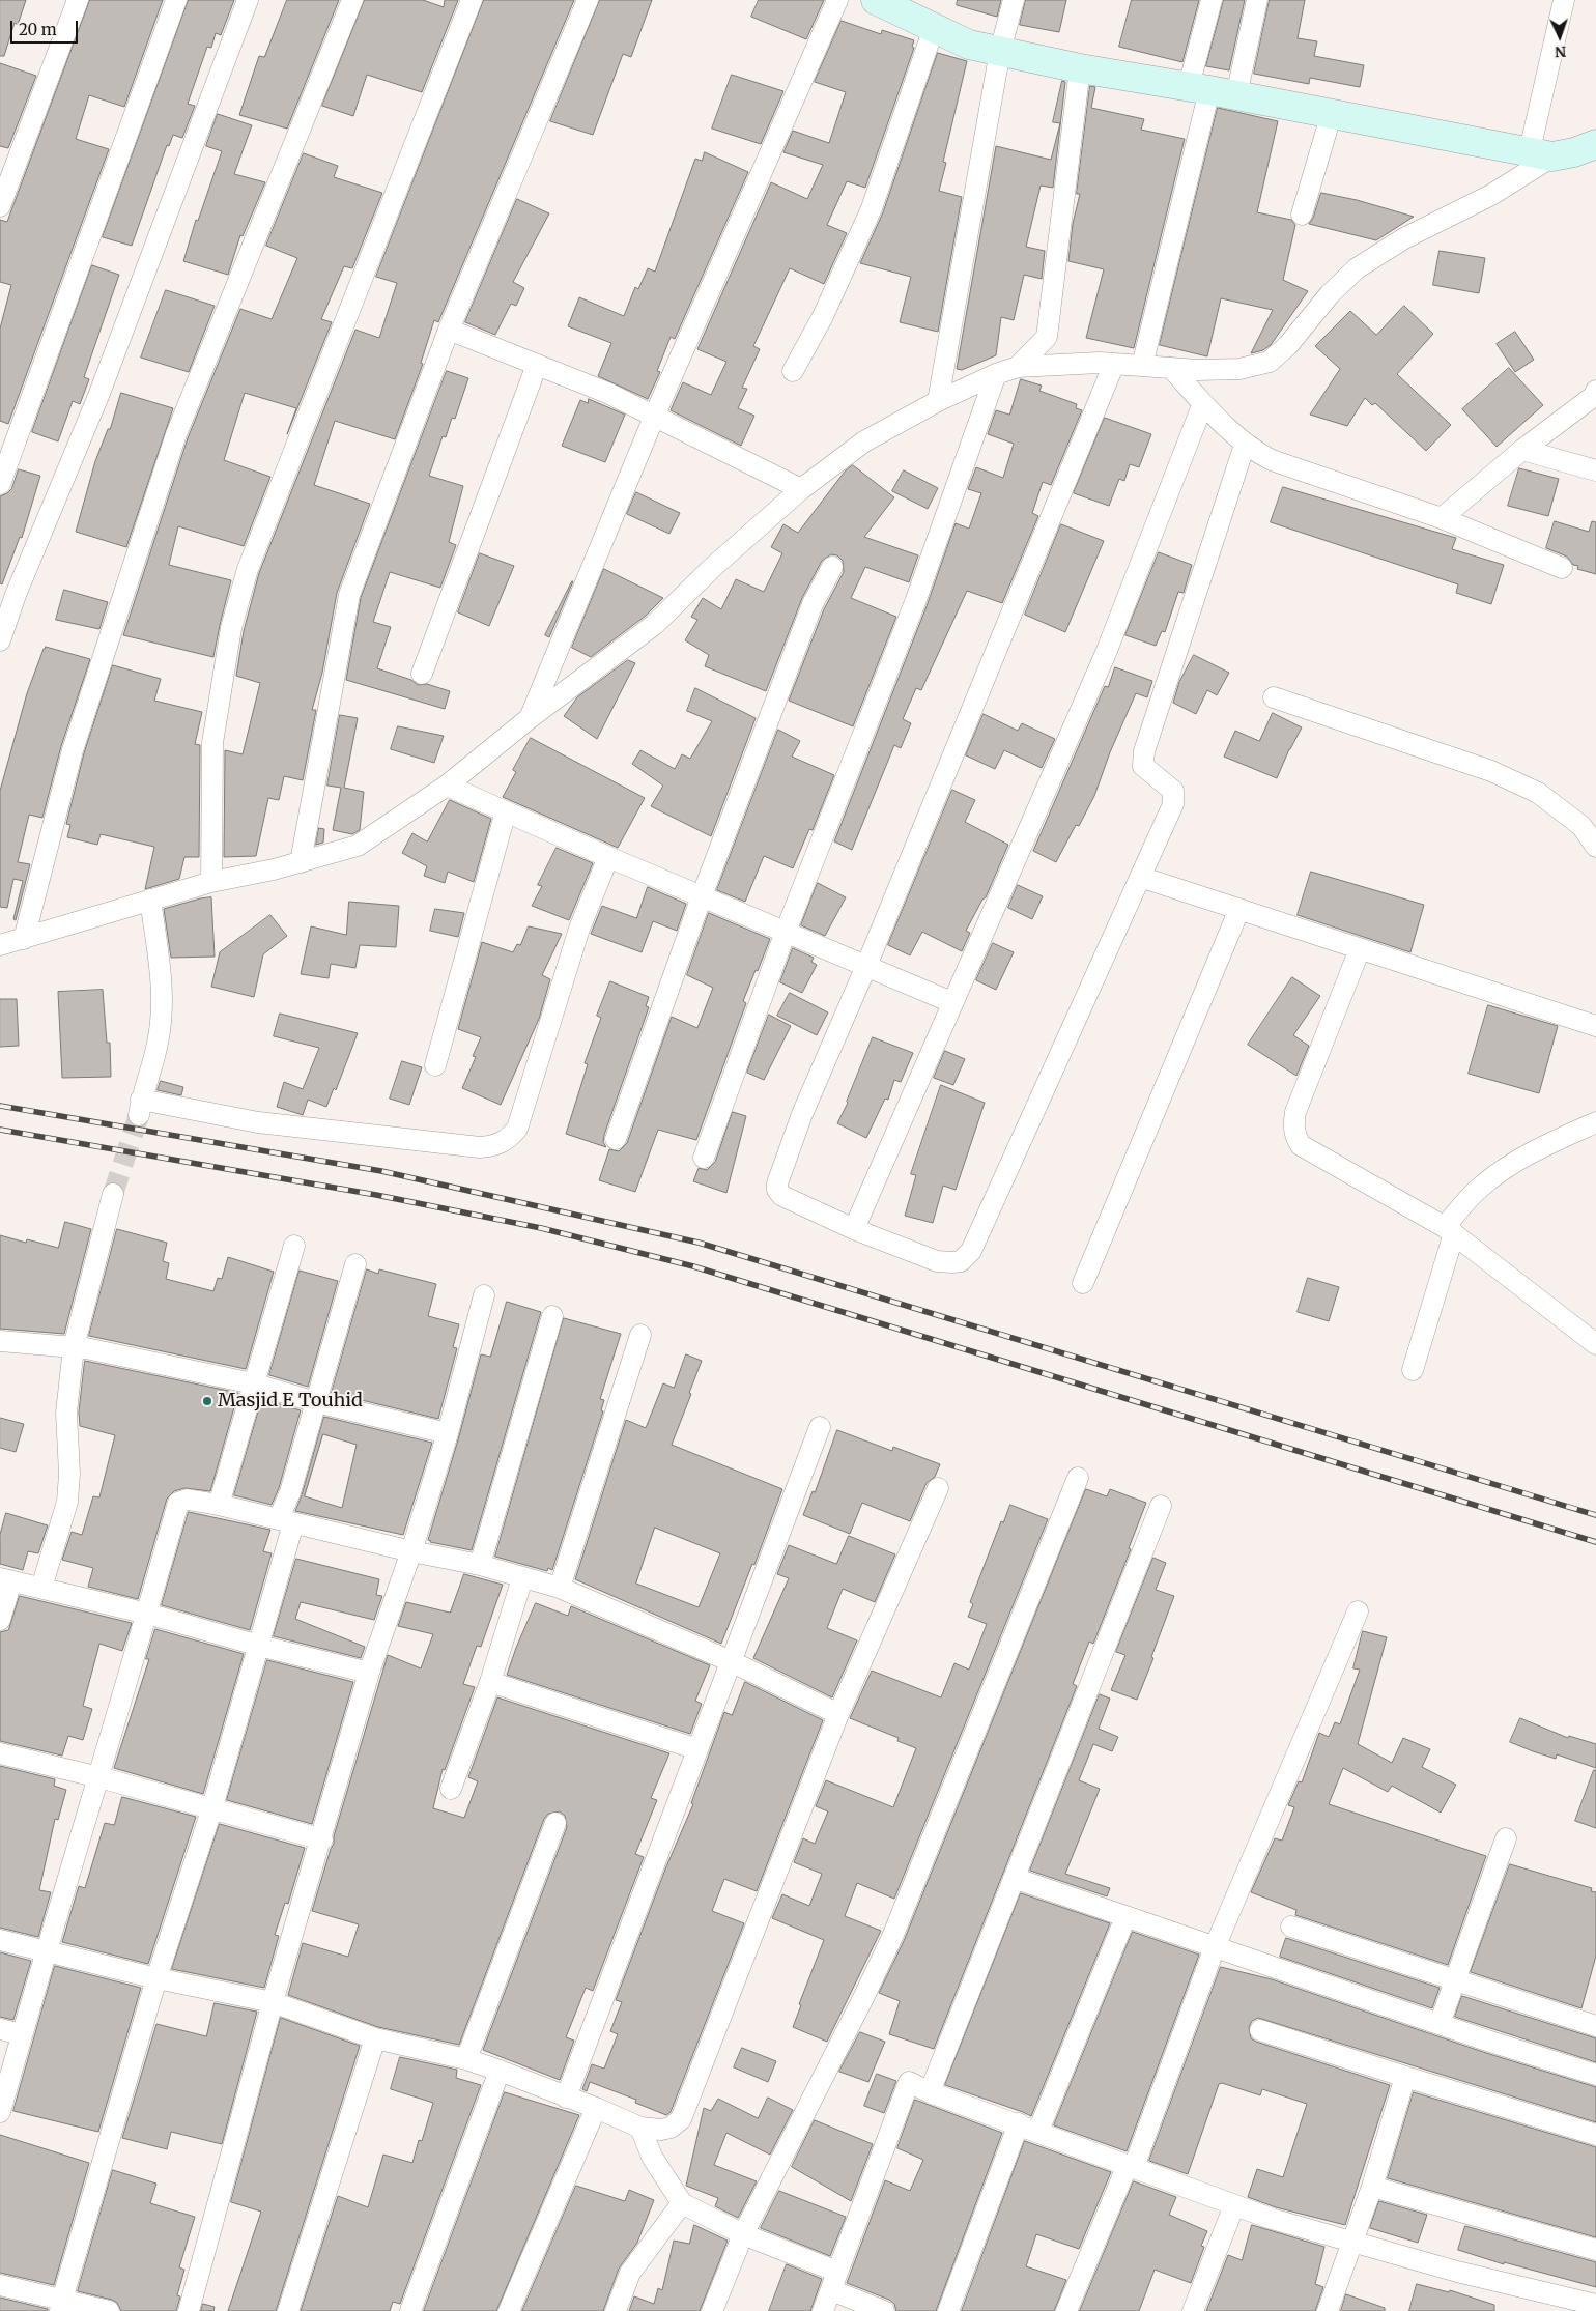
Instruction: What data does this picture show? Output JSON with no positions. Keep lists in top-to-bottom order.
{
  "places": ["Masjid E Touhid"],
  "scale_bar": "20 m",
  "north": "bottom"
}
